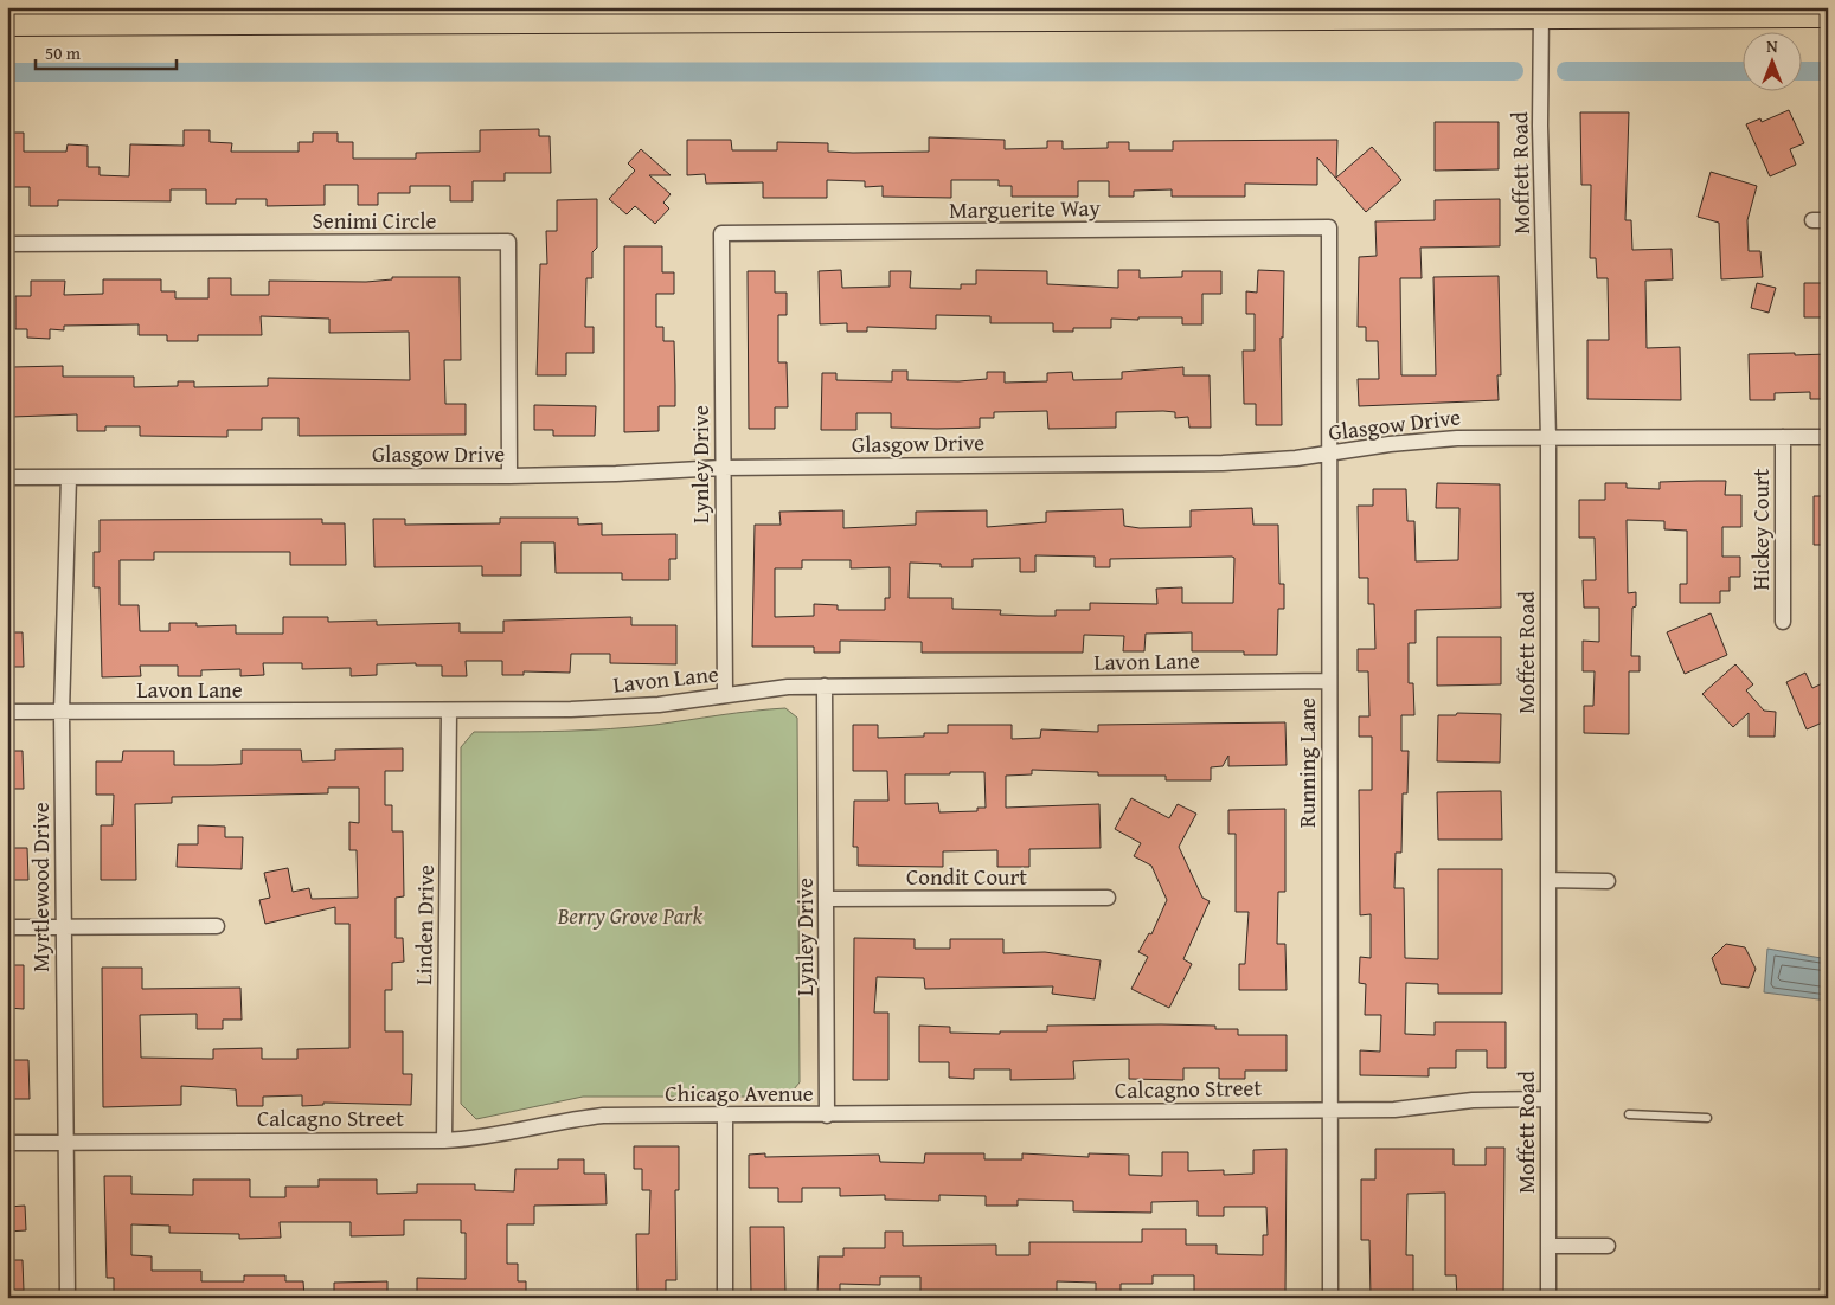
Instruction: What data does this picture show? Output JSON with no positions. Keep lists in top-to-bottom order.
{
  "streets": {
    "street": [
      "Moffett Road",
      "Marguerite Way",
      "Senimi Circle",
      "Glasgow Drive",
      "Lynley Drive",
      "Hickey Court",
      "Lavon Lane",
      "Running Lane",
      "Condit Court",
      "Myrtlewood Drive",
      "Linden Drive",
      "Calcagno Street",
      "Chicago Avenue"
    ]
  },
  "crossings": [
    ["Moffett Road", "Glasgow Drive"],
    ["Moffett Road", "Calcagno Street"],
    ["Marguerite Way", "Lynley Drive"],
    ["Marguerite Way", "Running Lane"],
    ["Senimi Circle", "Glasgow Drive"],
    ["Glasgow Drive", "Lynley Drive"],
    ["Glasgow Drive", "Hickey Court"],
    ["Glasgow Drive", "Running Lane"],
    ["Glasgow Drive", "Myrtlewood Drive"],
    ["Lynley Drive", "Lavon Lane"],
    ["Lynley Drive", "Condit Court"],
    ["Lynley Drive", "Calcagno Street"],
    ["Lynley Drive", "Chicago Avenue"],
    ["Lavon Lane", "Running Lane"],
    ["Lavon Lane", "Myrtlewood Drive"],
    ["Lavon Lane", "Linden Drive"],
    ["Running Lane", "Calcagno Street"],
    ["Myrtlewood Drive", "Calcagno Street"],
    ["Linden Drive", "Calcagno Street"],
    ["Calcagno Street", "Chicago Avenue"]
  ],
  "parks": ["Berry Grove Park"],
  "scale_bar": "50 m",
  "north": "top"
}
